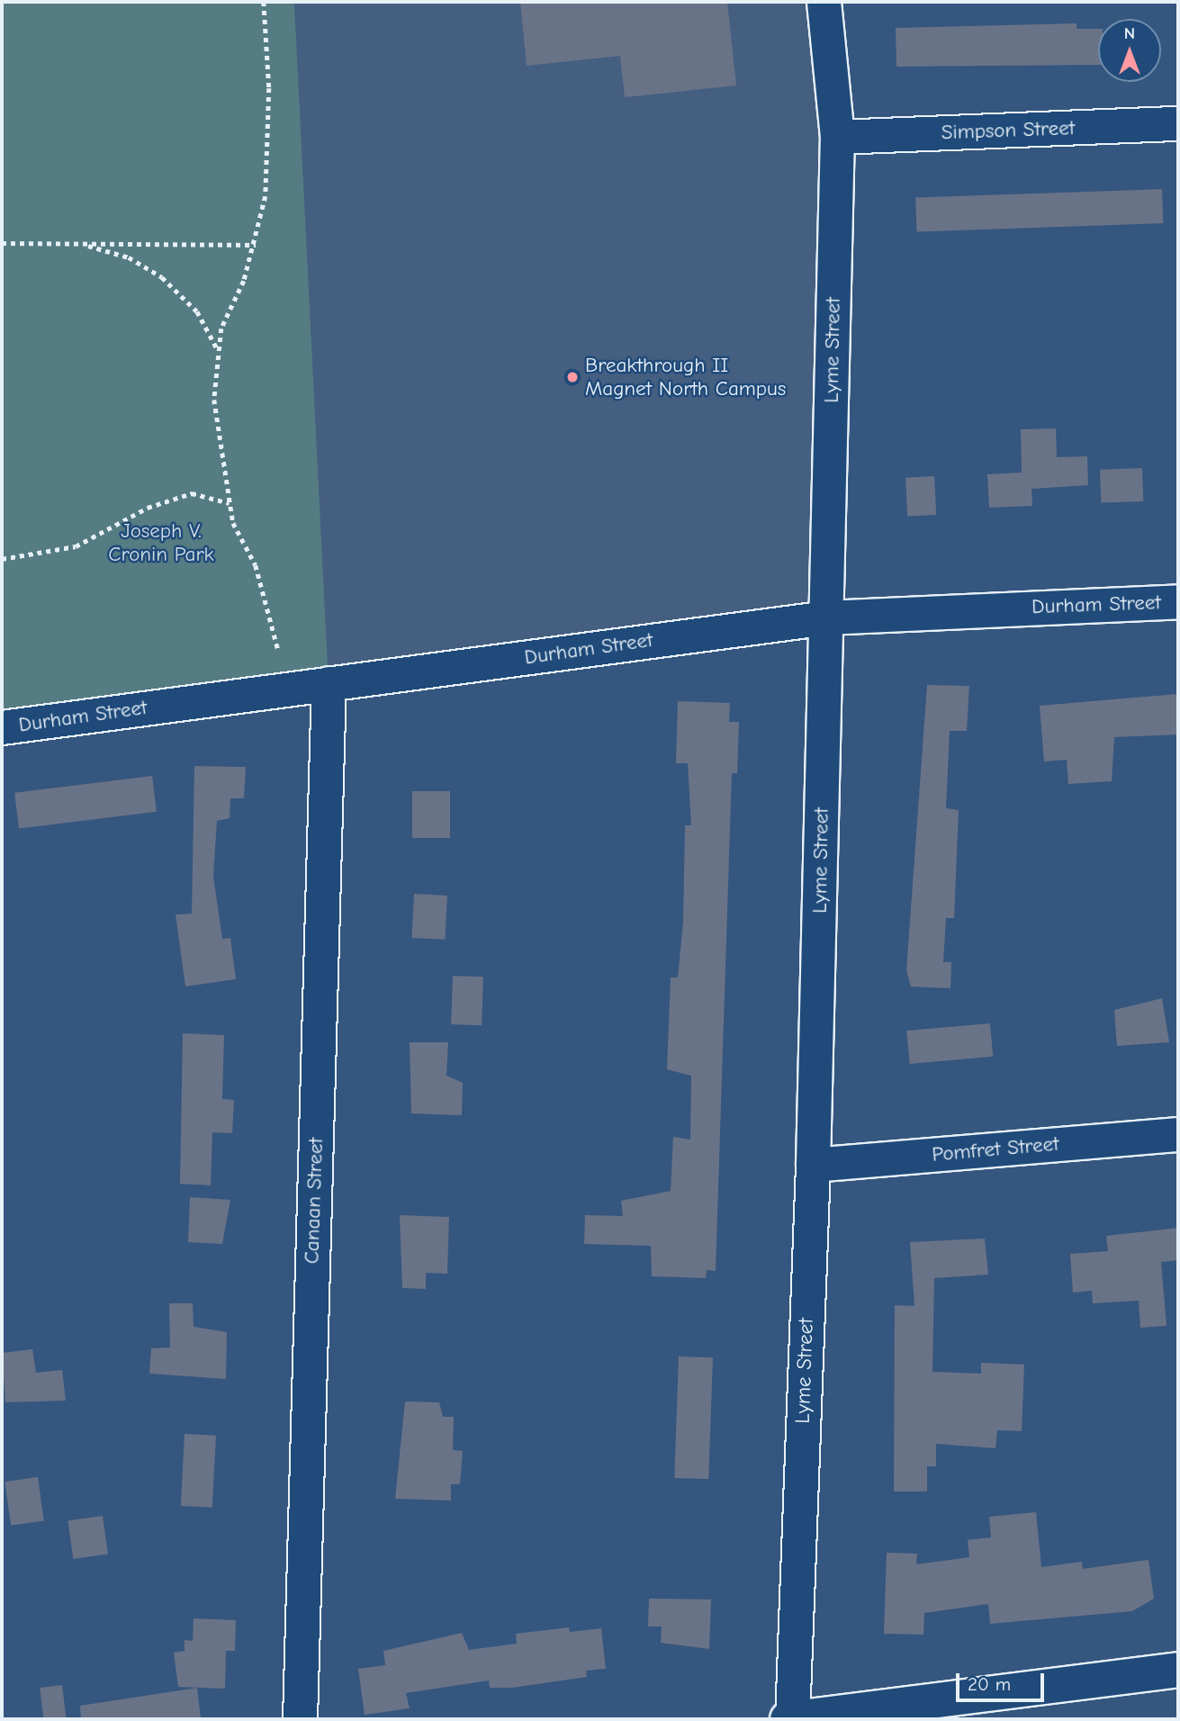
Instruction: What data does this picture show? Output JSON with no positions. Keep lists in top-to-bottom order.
{
  "streets": {
    "street": [
      "Simpson Street",
      "Lyme Street",
      "Durham Street",
      "Pomfret Street",
      "Canaan Street"
    ]
  },
  "crossings": [
    ["Simpson Street", "Lyme Street"],
    ["Lyme Street", "Durham Street"],
    ["Lyme Street", "Pomfret Street"],
    ["Durham Street", "Canaan Street"]
  ],
  "parks": ["Joseph V. Cronin Park"],
  "places": ["Breakthrough II Magnet North Campus"],
  "scale_bar": "20 m",
  "north": "top"
}
